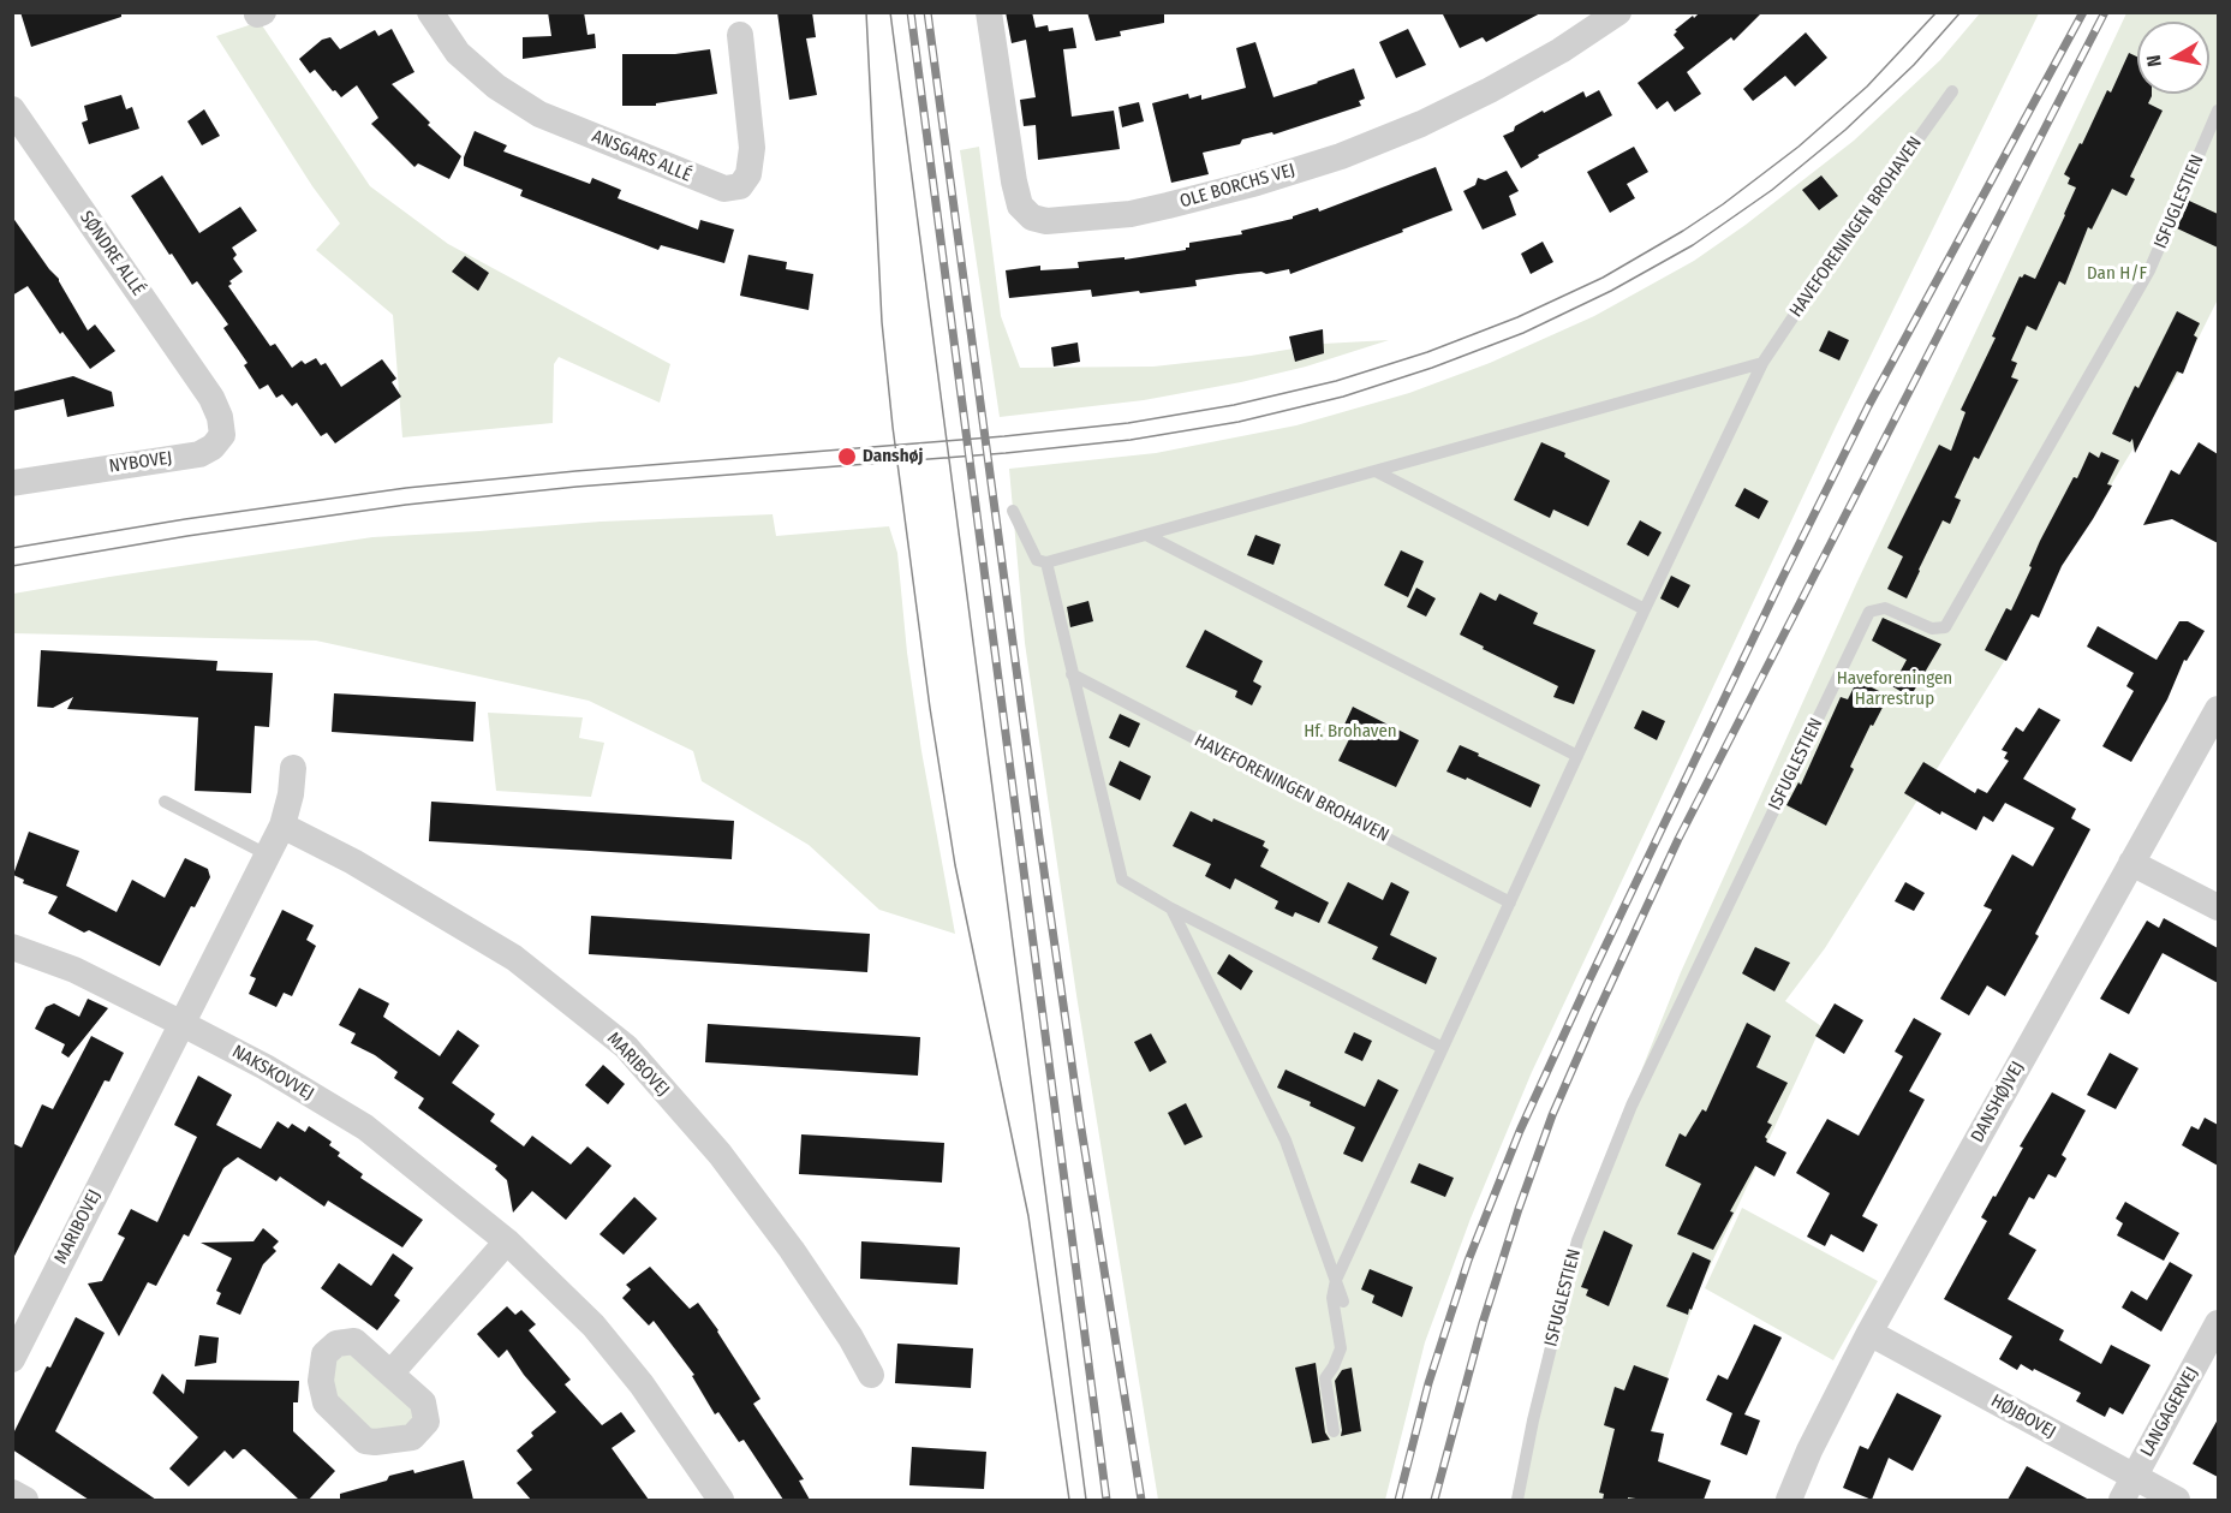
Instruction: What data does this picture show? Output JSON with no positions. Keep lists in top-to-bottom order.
{
  "streets": {
    "street": [
      "ANSGARS ALLÉ",
      "OLE BORCHS VEJ",
      "SØNDRE ALLÉ",
      "NYBOVEJ",
      "MARIBOVEJ",
      "NAKSKOVVEJ",
      "DANSHØJVEJ",
      "LANGAGERVEJ",
      "HØJBOVEJ"
    ],
    "lane": ["ISFUGLESTIEN", "HAVEFORENINGEN BROHAVEN"]
  },
  "crossings": [
    ["SØNDRE ALLÉ", "NYBOVEJ"],
    ["MARIBOVEJ", "NAKSKOVVEJ"],
    ["DANSHØJVEJ", "HØJBOVEJ"],
    ["LANGAGERVEJ", "HØJBOVEJ"]
  ],
  "parks": ["Dan H/F", "Haveforeningen Harrestrup", "Hf. Brohaven"],
  "places": ["Danshøj"],
  "north": "left"
}
